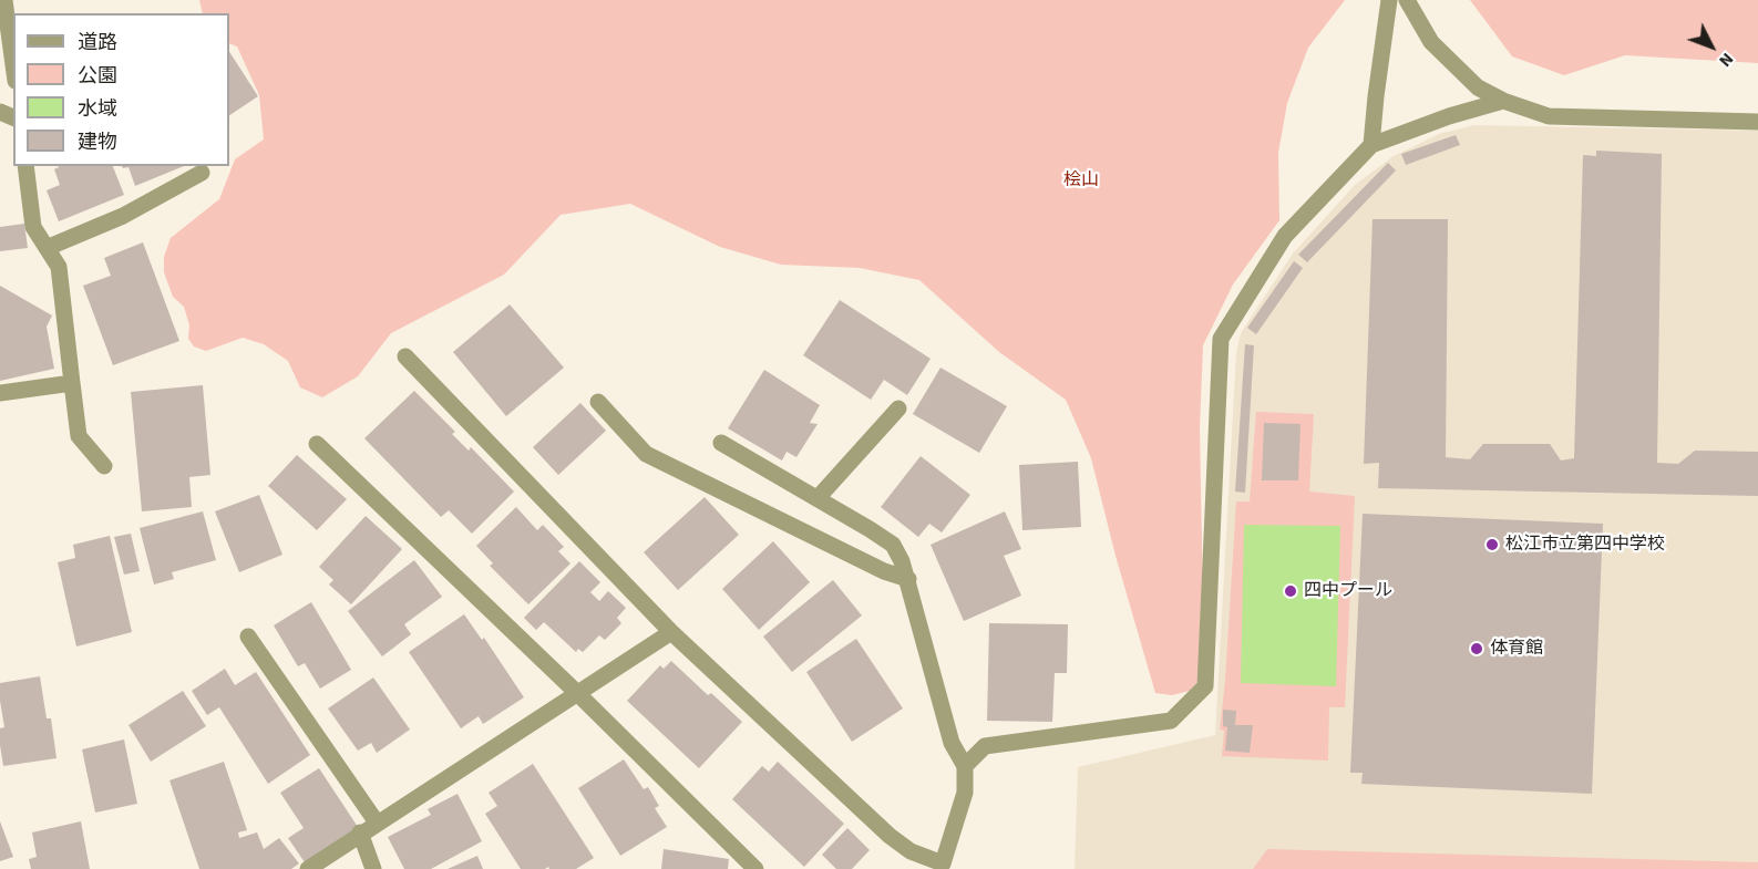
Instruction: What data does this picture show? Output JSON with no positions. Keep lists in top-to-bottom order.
{
  "parks": ["桧山"],
  "places": ["松江市立第四中学校", "四中プール", "体育館"],
  "legend": [
    "道路",
    "公園",
    "水域",
    "建物"
  ],
  "north": "bottom right"
}
